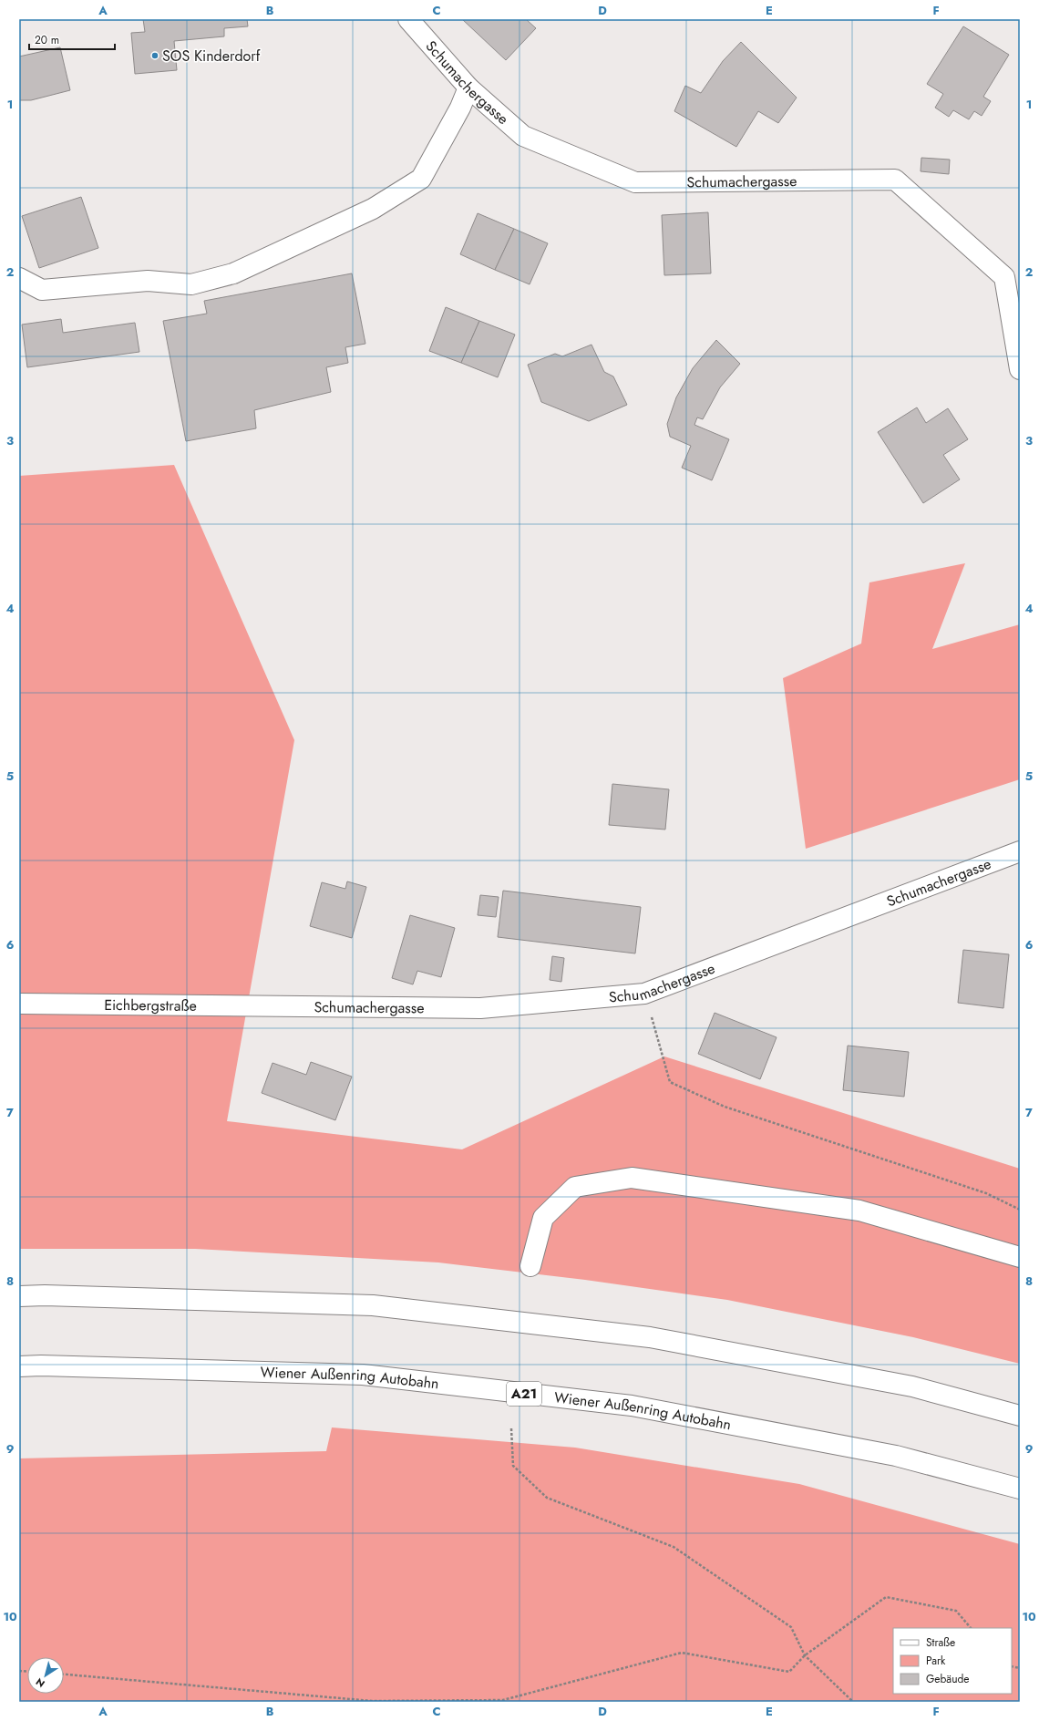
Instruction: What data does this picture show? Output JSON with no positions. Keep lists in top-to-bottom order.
{
  "streets": {
    "main road": [
      "Schumachergasse",
      "Eichbergstraße",
      "Wiener Außenring Autobahn",
      "A21"
    ]
  },
  "crossings": [
    ["Schumachergasse", "Eichbergstraße"]
  ],
  "places": ["SOS Kinderdorf"],
  "legend": ["Straße", "Park", "Gebäude"],
  "scale_bar": "20 m",
  "north": "bottom left",
  "grid": {
    "columns": [
      "A",
      "B",
      "C",
      "D",
      "E",
      "F"
    ],
    "rows": [
      "1",
      "2",
      "3",
      "4",
      "5",
      "6",
      "7",
      "8",
      "9",
      "10"
    ]
  }
}
